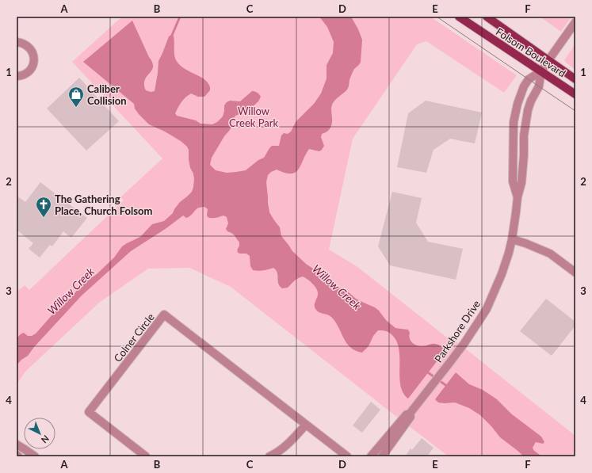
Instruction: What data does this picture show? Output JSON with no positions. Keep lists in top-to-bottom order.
{
  "streets": {
    "main road": ["Folsom Boulevard"],
    "street": ["Parkshore Drive", "Colner Circle"]
  },
  "crossings": [
    ["Folsom Boulevard", "Parkshore Drive"]
  ],
  "water": ["Willow Creek"],
  "parks": ["Willow Creek Park"],
  "places": {
    "shop": ["Caliber Collision"],
    "church": ["The Gathering Place, Church Folsom"]
  },
  "north": "bottom right",
  "grid": {
    "columns": [
      "A",
      "B",
      "C",
      "D",
      "E",
      "F"
    ],
    "rows": [
      "1",
      "2",
      "3",
      "4"
    ]
  }
}
